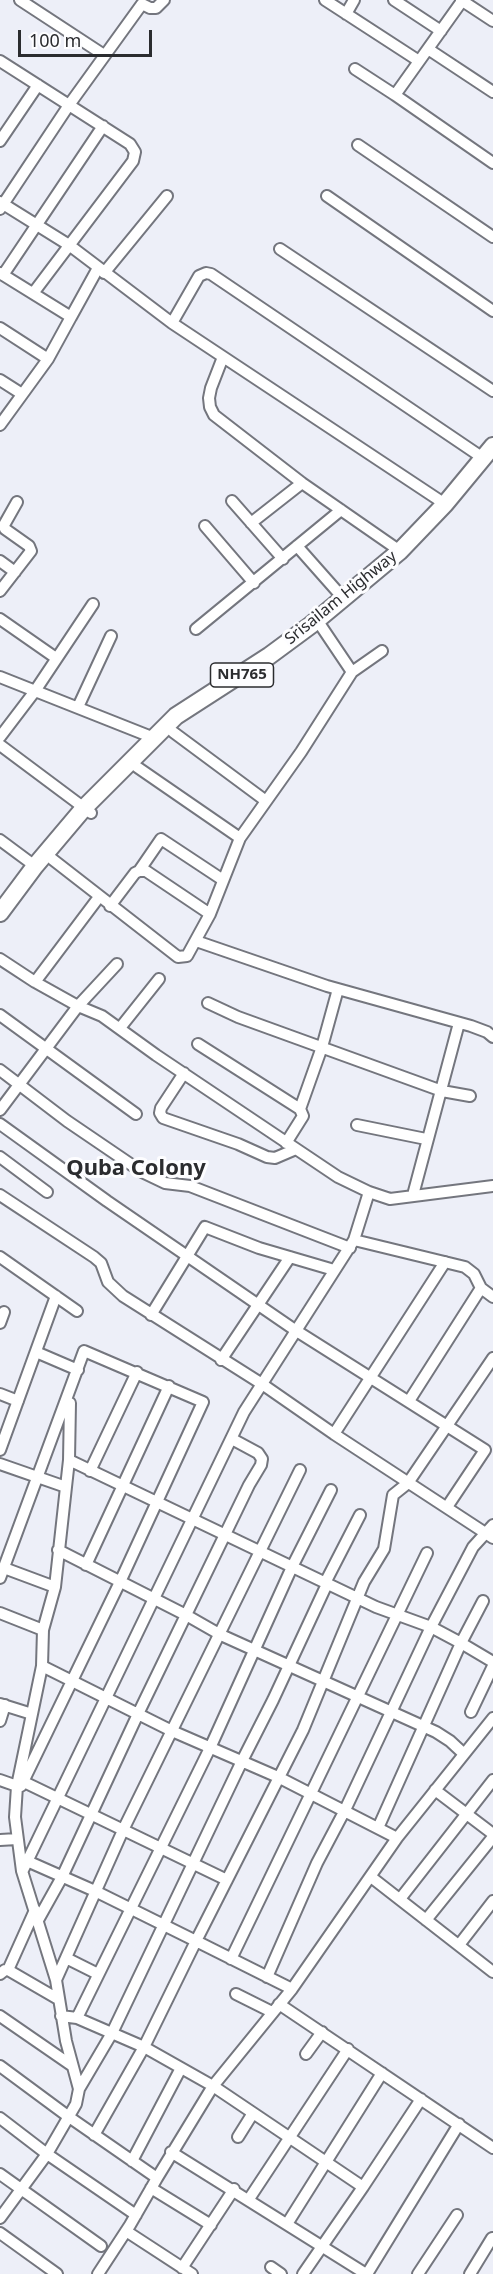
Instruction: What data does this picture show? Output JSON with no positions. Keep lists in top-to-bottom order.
{
  "streets": {
    "highway": ["Srisailam Highway", "NH765"]
  },
  "districts": ["Quba Colony"],
  "scale_bar": "100 m"
}
